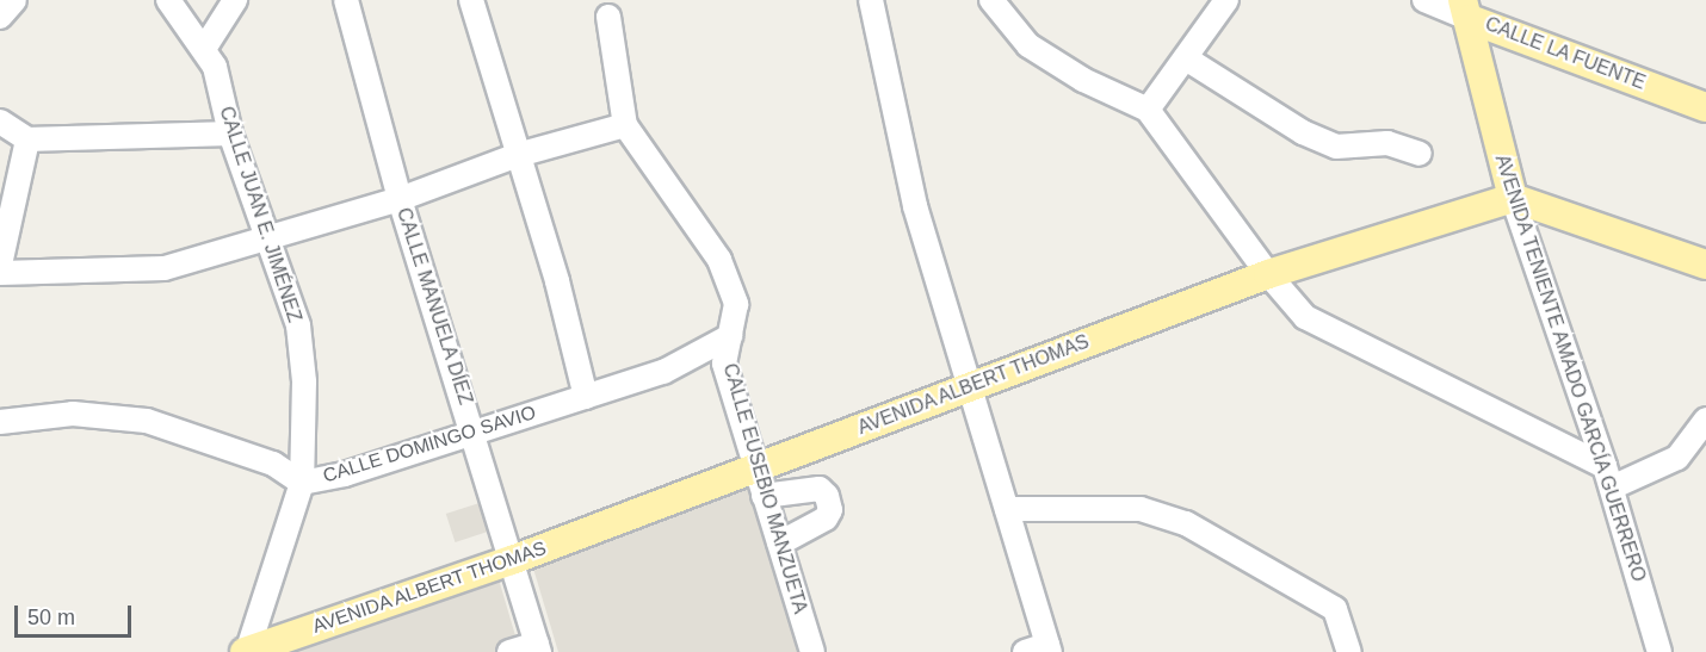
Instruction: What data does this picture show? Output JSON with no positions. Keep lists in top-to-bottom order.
{
  "streets": {
    "main road": ["CALLE LA FUENTE", "AVENIDA TENIENTE AMADO GARCÍA GUERRERO", "AVENIDA ALBERT THOMAS"],
    "street": [
      "CALLE JUAN E. JIMÉNEZ",
      "CALLE MANUELA DÍEZ",
      "CALLE DOMINGO SAVIO",
      "CALLE EUSEBIO MANZUETA"
    ]
  },
  "crossings": [
    ["CALLE LA FUENTE", "AVENIDA TENIENTE AMADO GARCÍA GUERRERO"],
    ["CALLE JUAN E. JIMÉNEZ", "AVENIDA ALBERT THOMAS"],
    ["CALLE JUAN E. JIMÉNEZ", "CALLE DOMINGO SAVIO"],
    ["CALLE MANUELA DÍEZ", "AVENIDA ALBERT THOMAS"],
    ["CALLE MANUELA DÍEZ", "CALLE DOMINGO SAVIO"],
    ["AVENIDA TENIENTE AMADO GARCÍA GUERRERO", "AVENIDA ALBERT THOMAS"],
    ["AVENIDA ALBERT THOMAS", "CALLE EUSEBIO MANZUETA"],
    ["CALLE DOMINGO SAVIO", "CALLE EUSEBIO MANZUETA"]
  ],
  "scale_bar": "50 m"
}
